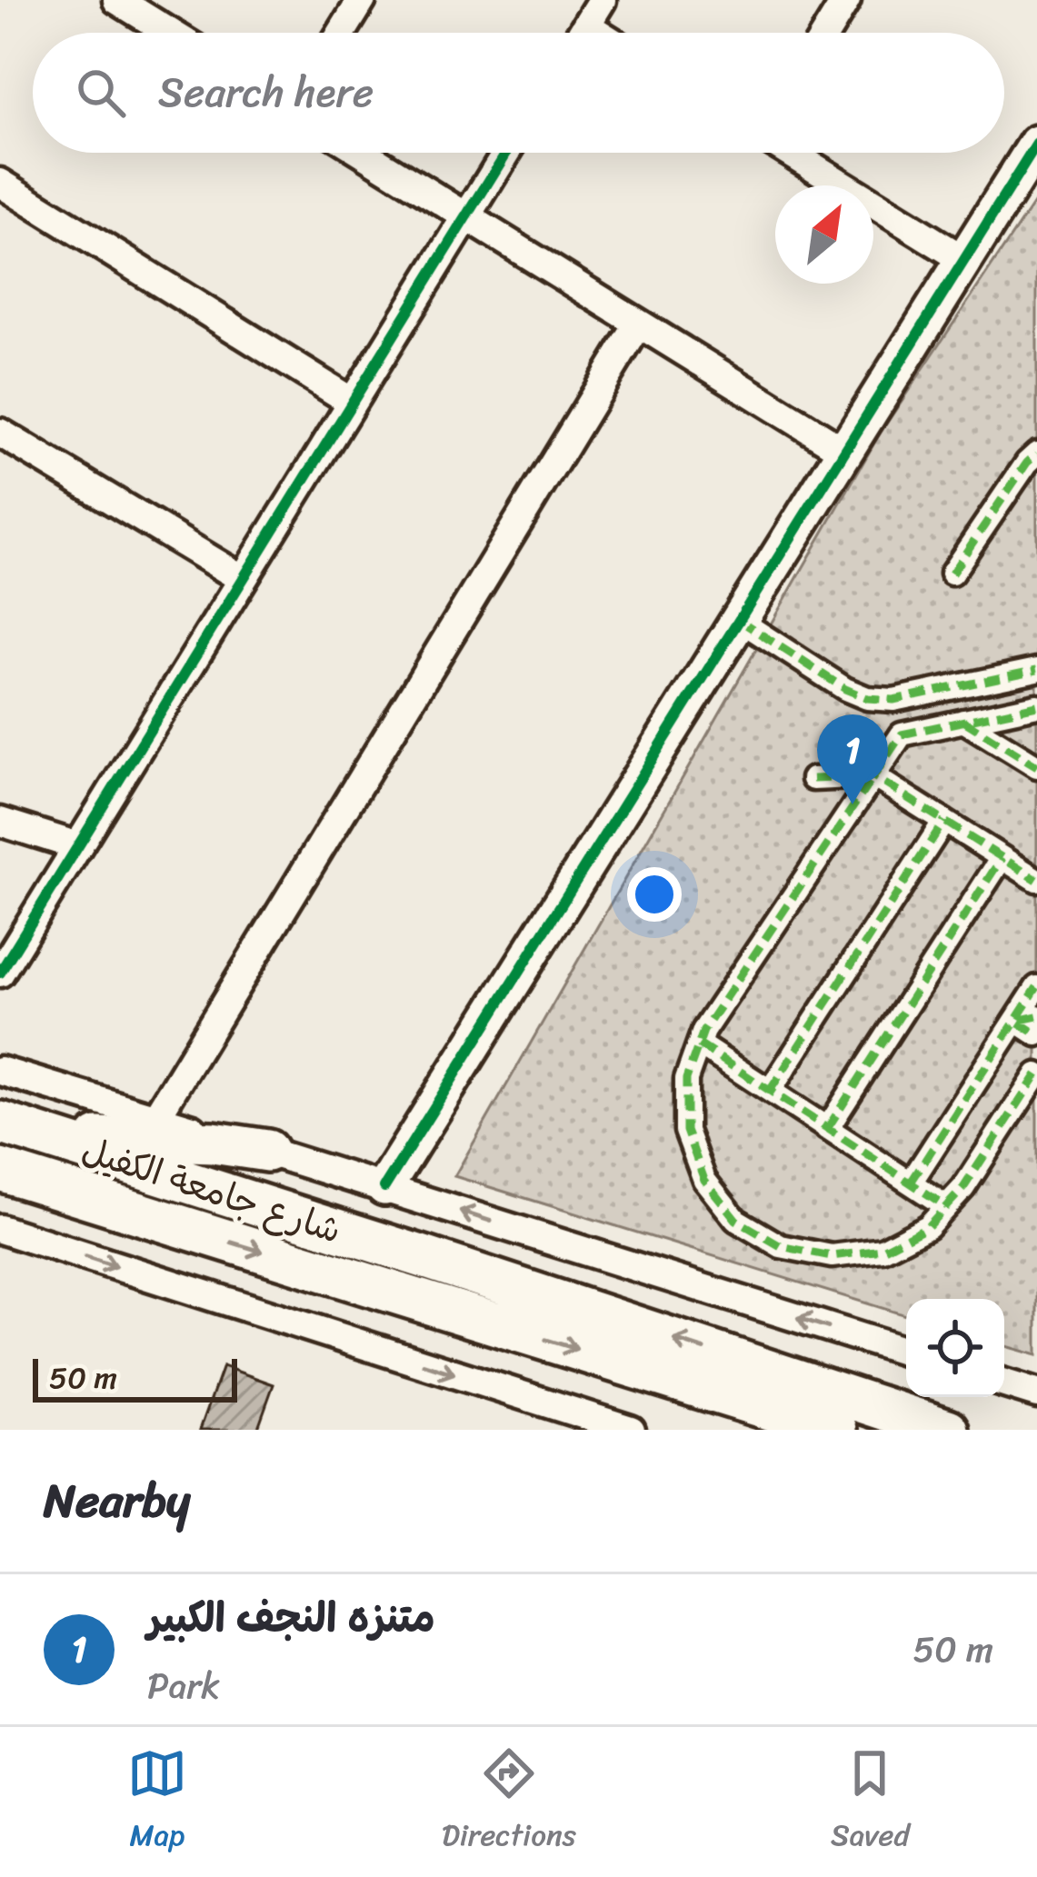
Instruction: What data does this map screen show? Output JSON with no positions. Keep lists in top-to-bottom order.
{
  "streets": {
    "main road": ["شارع جامعة الكفيل"]
  },
  "scale_bar": "50 m",
  "north": "top right",
  "page": {
    "search": "Search here",
    "pins": "1",
    "scale": "50 m",
    "heading": "Nearby",
    "list": [
      {
        "mark": "1",
        "name": "متنزه النجف الكبير",
        "note": "Park",
        "value": "50 m"
      }
    ],
    "nav": ["Map", "Directions", "Saved"]
  }
}
